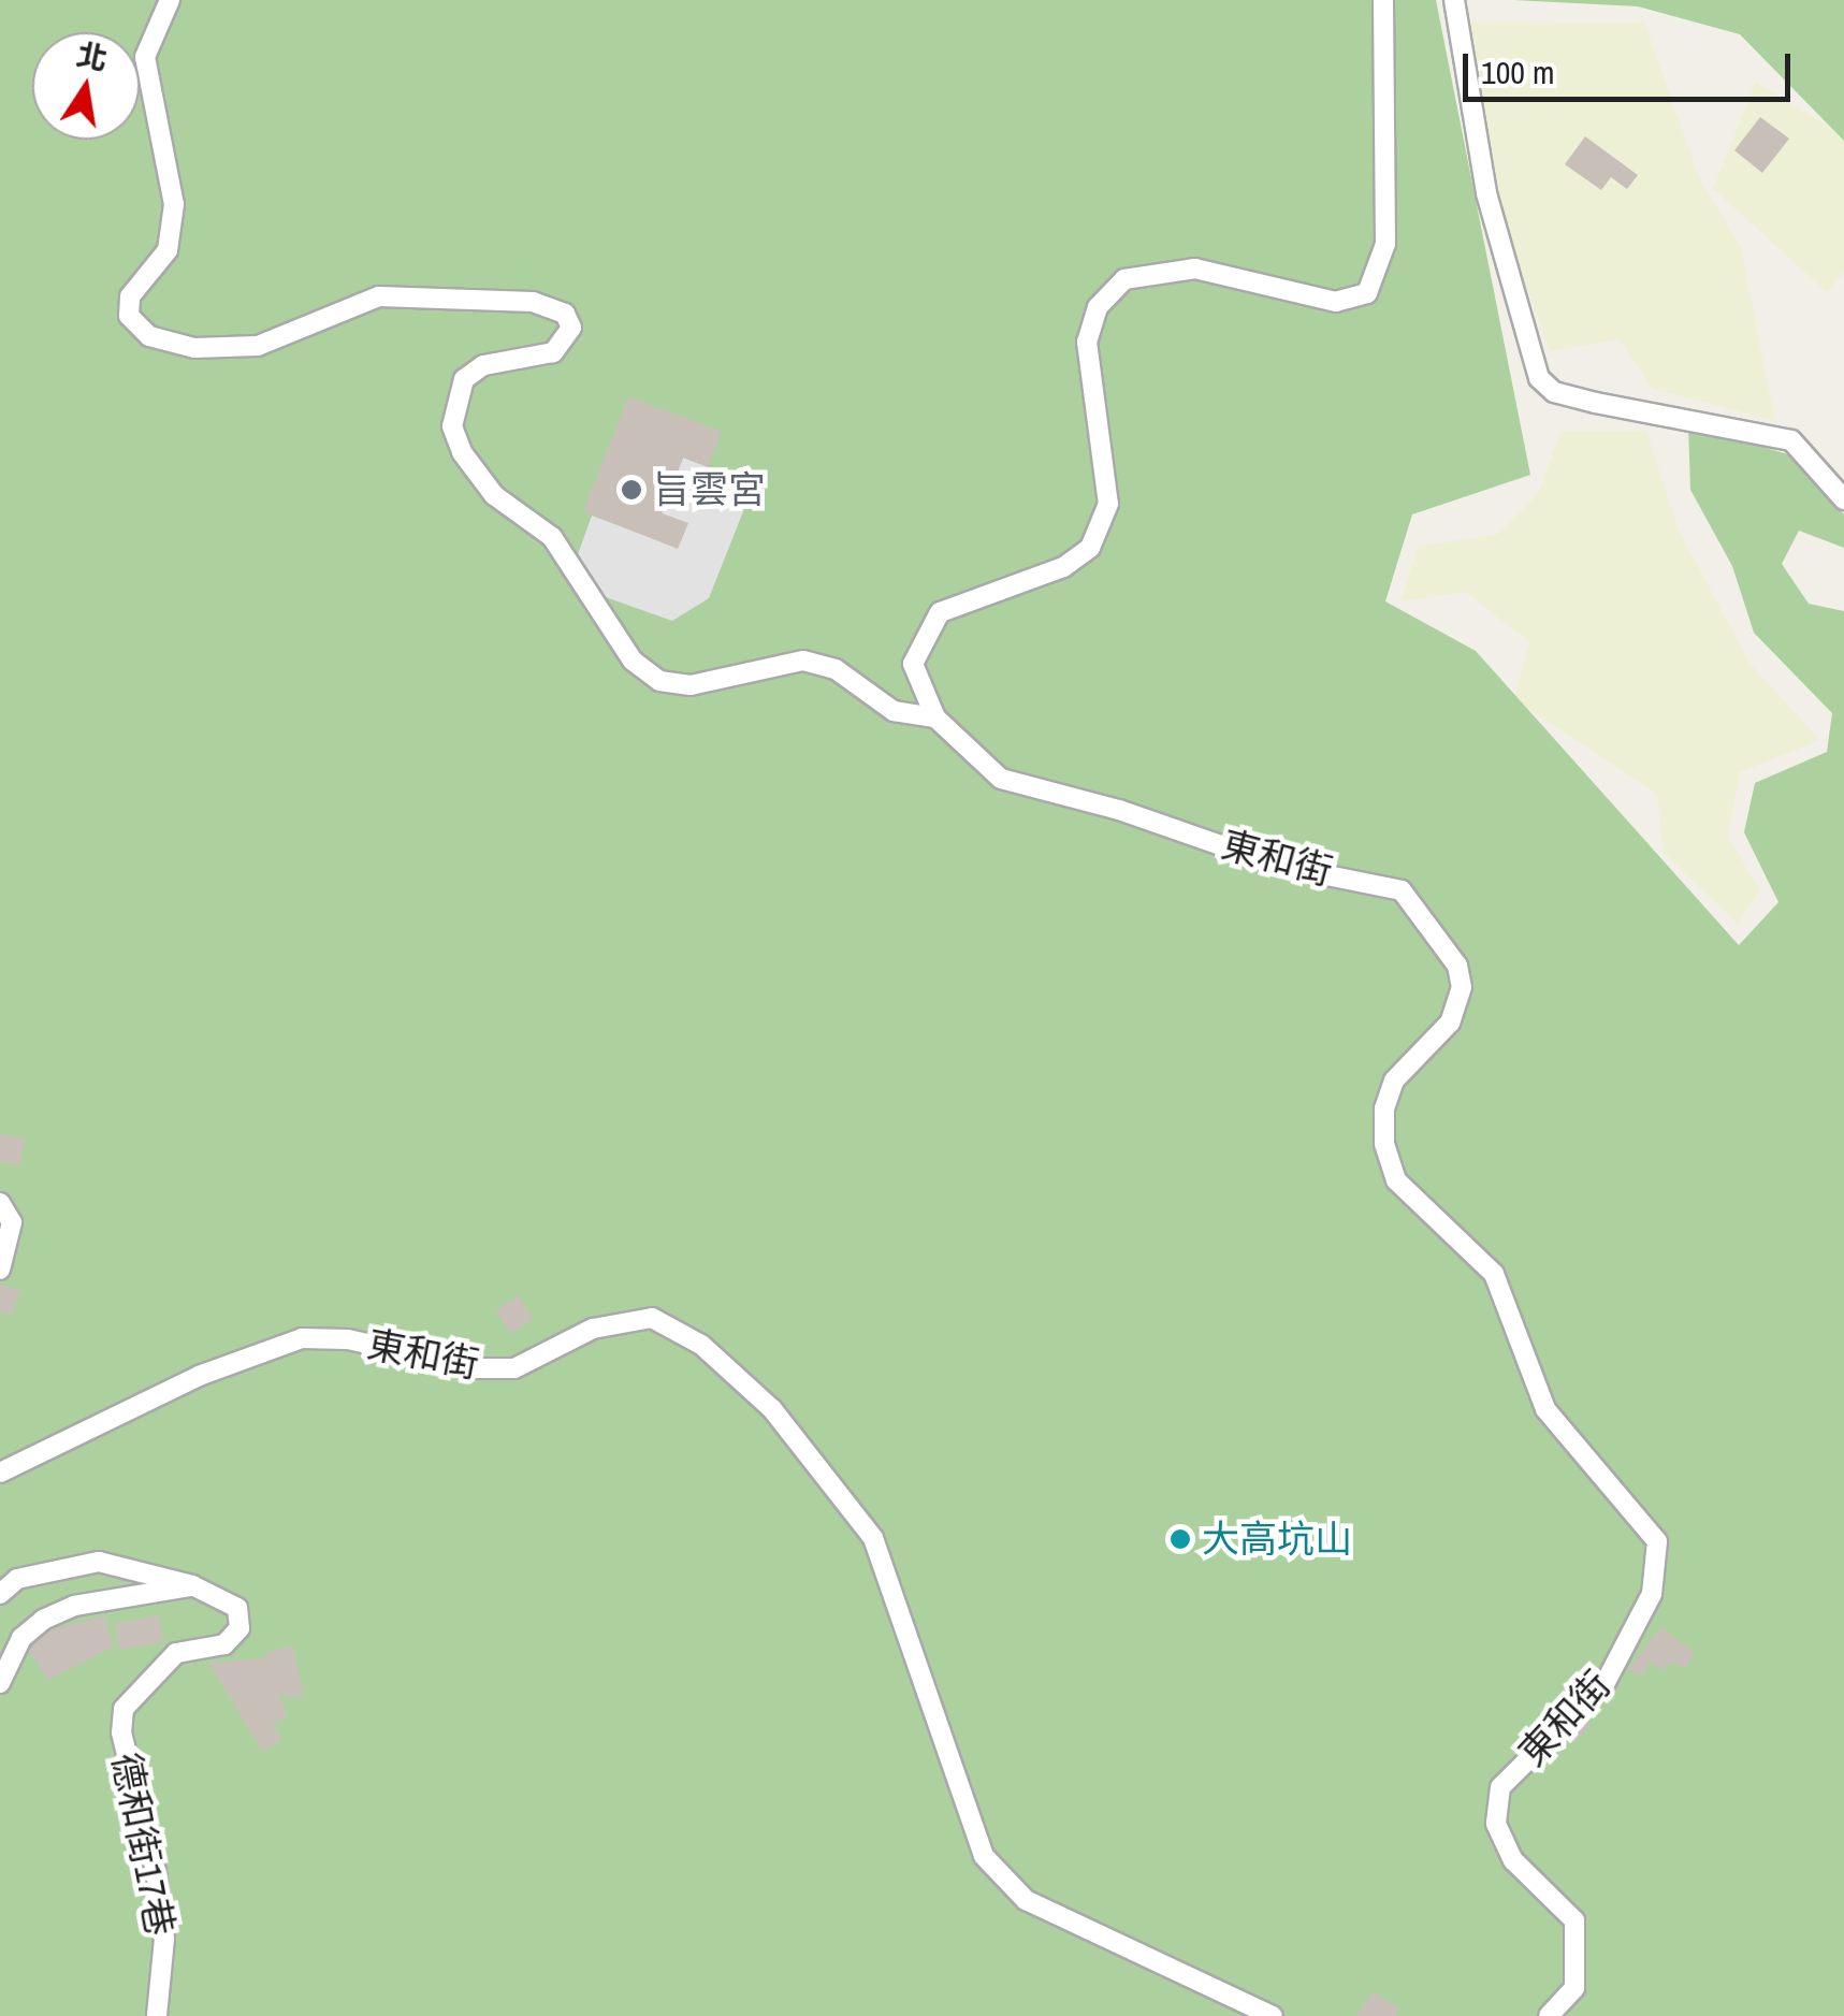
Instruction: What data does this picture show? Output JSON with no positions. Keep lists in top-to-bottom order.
{
  "streets": {
    "street": ["東和街", "德和街17巷"]
  },
  "places": ["旨雲宮", "大高坑山"],
  "scale_bar": "100 m",
  "north": "top"
}
